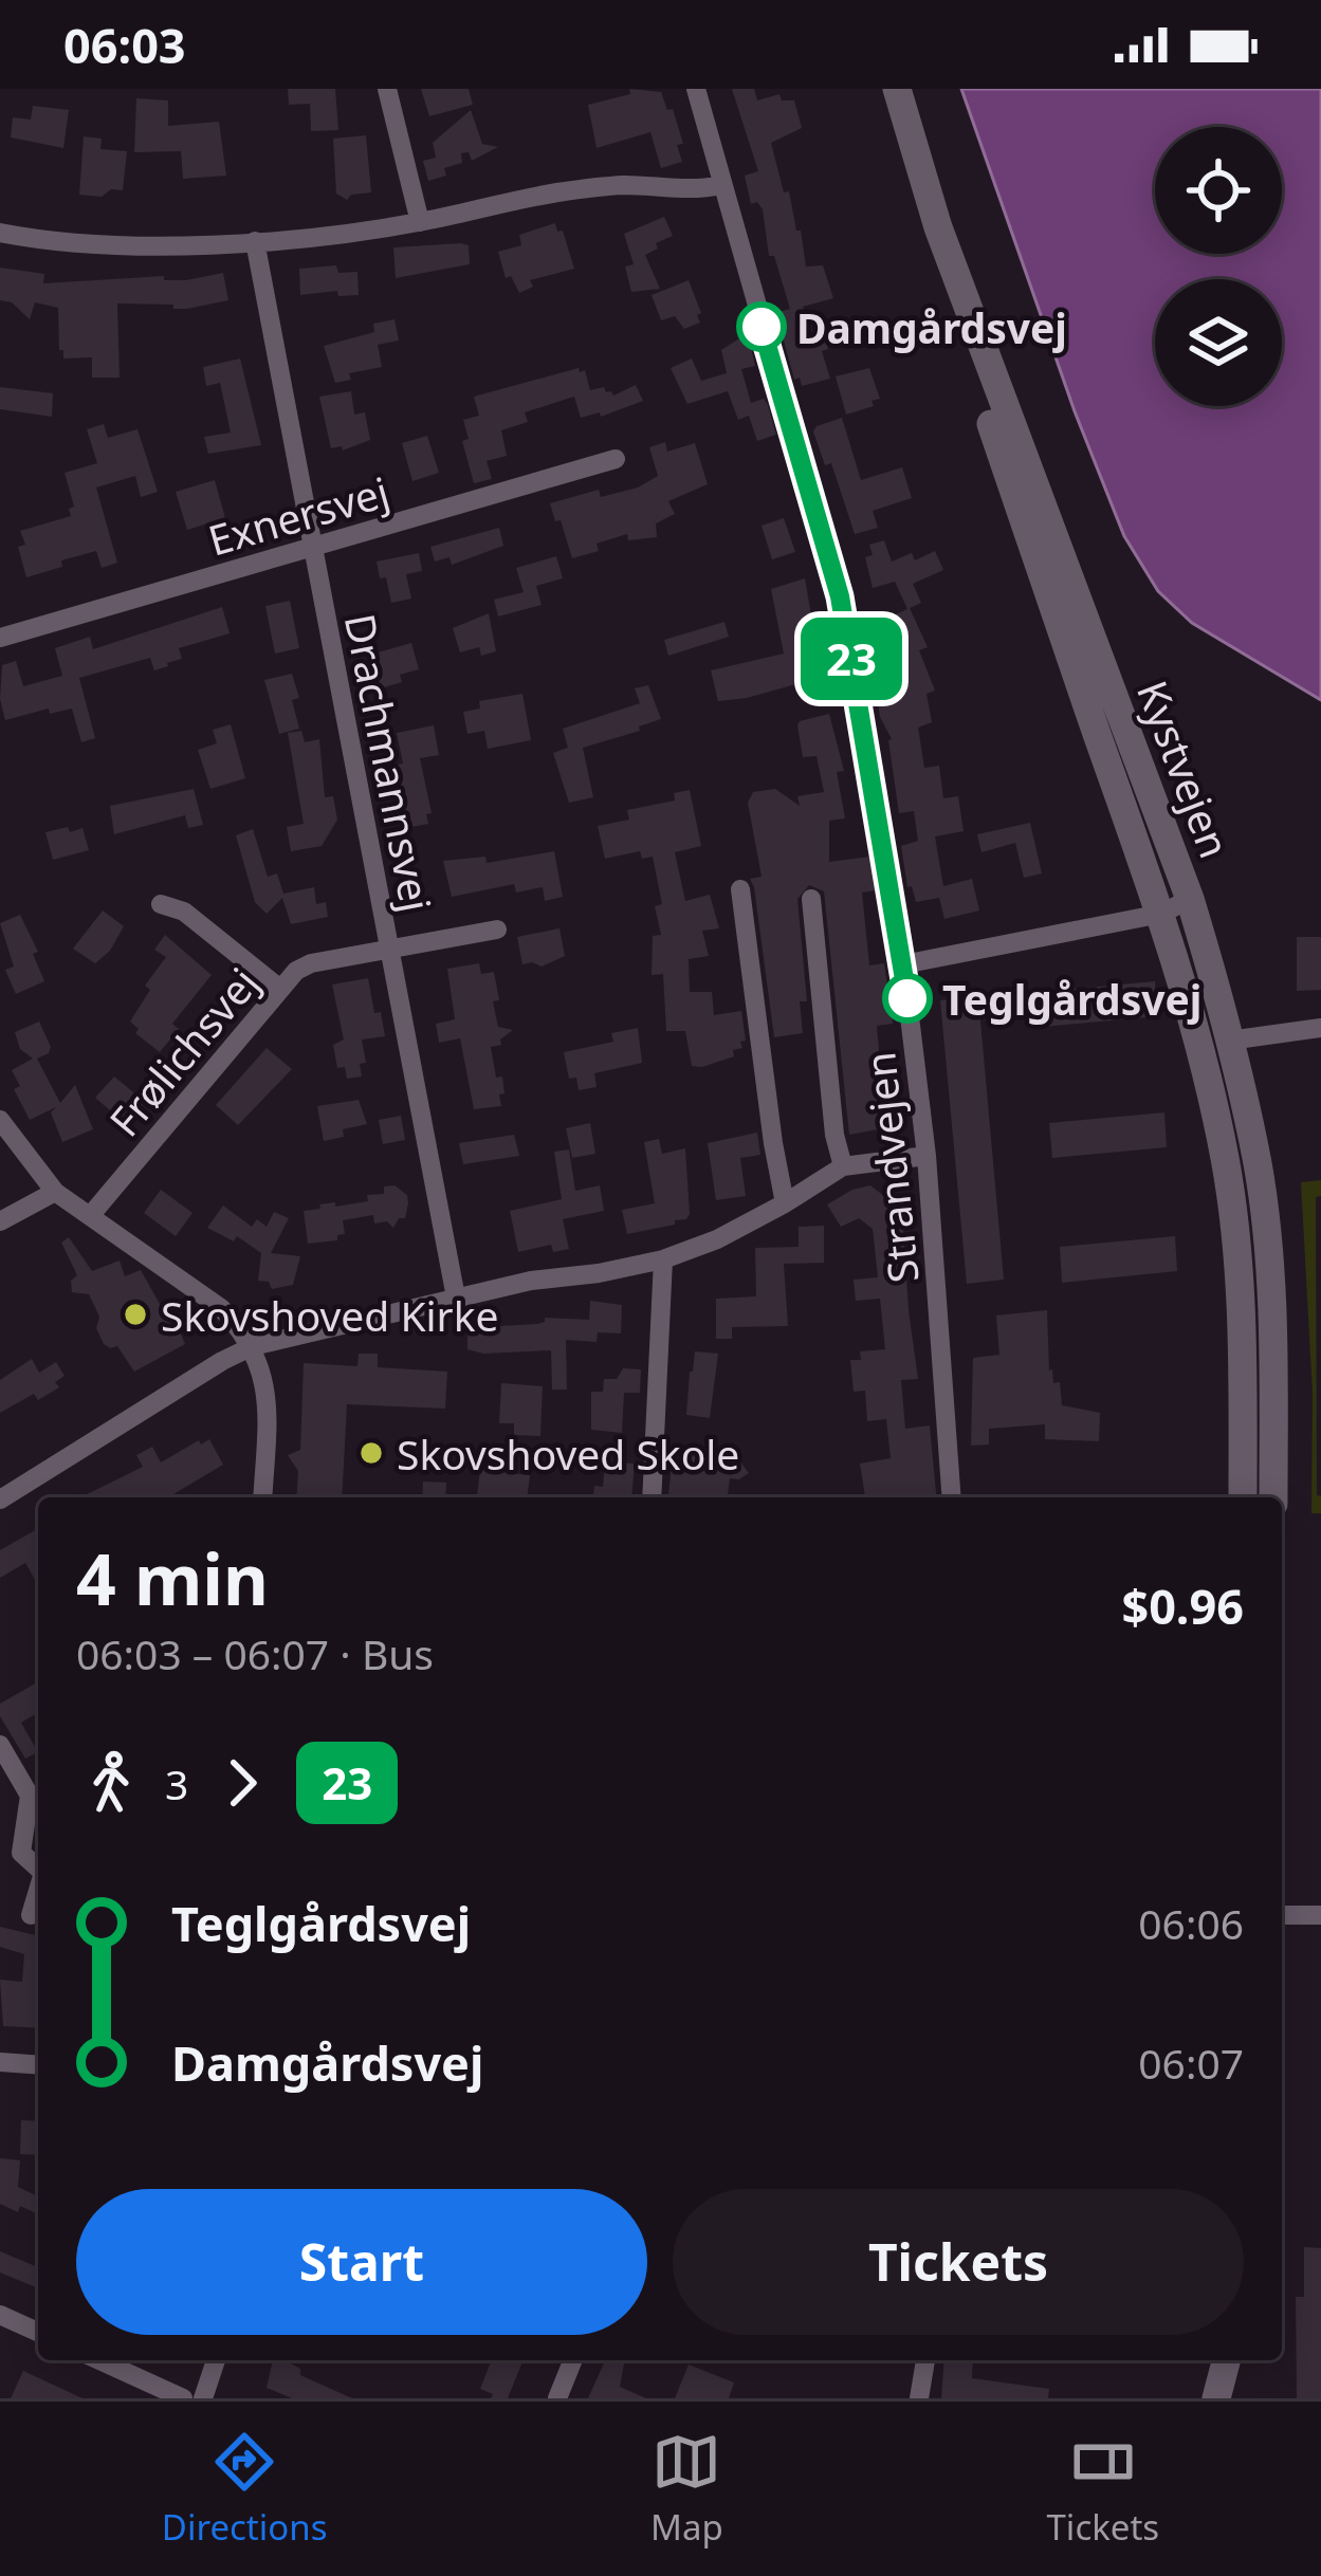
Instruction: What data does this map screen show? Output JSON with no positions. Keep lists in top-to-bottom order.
{
  "streets": {
    "main road": ["Kystvejen"],
    "street": [
      "Exnersvej",
      "Drachmannsvej",
      "Frølichsvej",
      "Strandvejen"
    ]
  },
  "crossings": [
    ["Exnersvej", "Drachmannsvej"],
    ["Drachmannsvej", "Frølichsvej"]
  ],
  "places": [
    "Damgårdsvej",
    "Teglgårdsvej",
    "Skovshoved Kirke",
    "Skovshoved Skole"
  ],
  "lines": ["bus line 23"],
  "page": {
    "status": "06:03",
    "on_map": "23",
    "heading": ["4 min", "06:03 – 06:07 · Bus", "$0.96"],
    "legs": ["3", "23"],
    "list": [
      {
        "name": "Teglgårdsvej",
        "value": "06:06"
      },
      {
        "name": "Damgårdsvej",
        "value": "06:07"
      }
    ],
    "buttons": ["Start", "Tickets"],
    "tabs": ["Directions", "Map", "Tickets"]
  }
}
